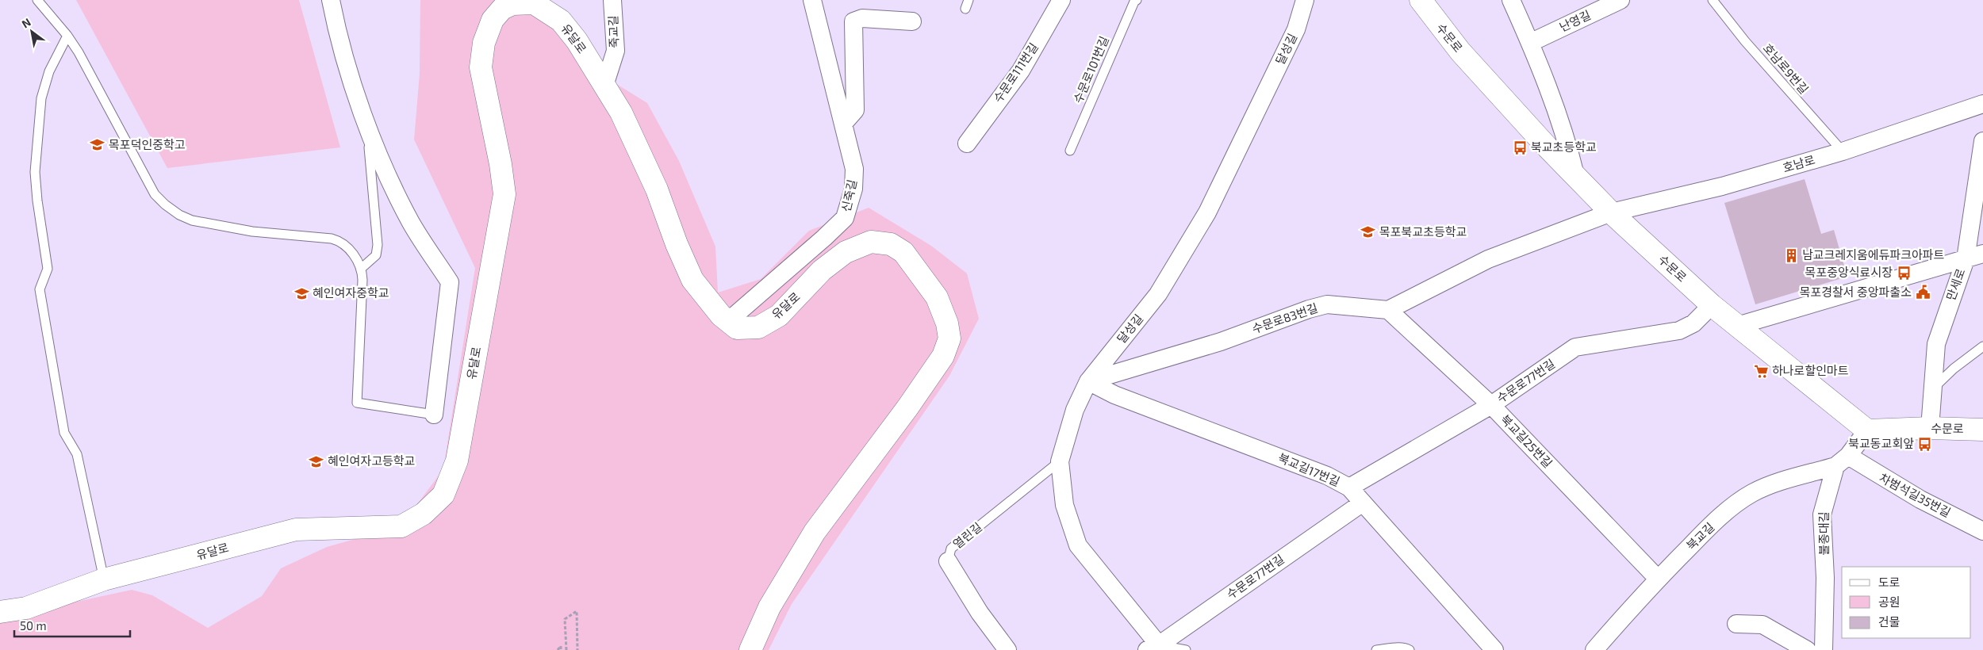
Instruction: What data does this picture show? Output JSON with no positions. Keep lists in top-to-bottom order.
{
  "streets": {
    "street": [
      "난영길",
      "죽교길",
      "수문로",
      "유달로",
      "달성길",
      "수문로111번길",
      "호남로",
      "신죽길",
      "만세로",
      "수문로83번길",
      "수문로77번길",
      "북교길25번길",
      "북교길17번길",
      "차범석길35번길",
      "불종대길",
      "열린길",
      "북교길"
    ],
    "lane": ["호남로9번길", "수문로101번길"]
  },
  "crossings": [
    ["죽교길", "유달로"],
    ["수문로", "호남로"],
    ["수문로", "만세로"],
    ["수문로", "수문로77번길"],
    ["수문로", "불종대길"],
    ["유달로", "신죽길"],
    ["달성길", "수문로83번길"],
    ["달성길", "수문로77번길"],
    ["달성길", "북교길17번길"],
    ["달성길", "열린길"],
    ["호남로9번길", "호남로"],
    ["수문로83번길", "북교길25번길"],
    ["수문로83번길", "북교길17번길"],
    ["수문로77번길", "북교길25번길"],
    ["수문로77번길", "북교길17번길"],
    ["북교길25번길", "북교길"],
    ["차범석길35번길", "불종대길"],
    ["차범석길35번길", "북교길"],
    ["불종대길", "북교길"]
  ],
  "places": {
    "school or university": [
      "목포덕인중학고",
      "목포북교초등학교",
      "혜인여자중학교",
      "혜인여자고등학교"
    ],
    "bus stop": ["북교초등학교", "목포중앙식료시장", "북교동교회앞"],
    "building": ["남교크레지움에듀파크아파트"],
    "public building": ["목포경찰서 중앙파출소"],
    "supermarket": ["하나로할인마트"]
  },
  "legend": ["도로", "공원", "건물"],
  "scale_bar": "50 m",
  "north": "top left"
}
